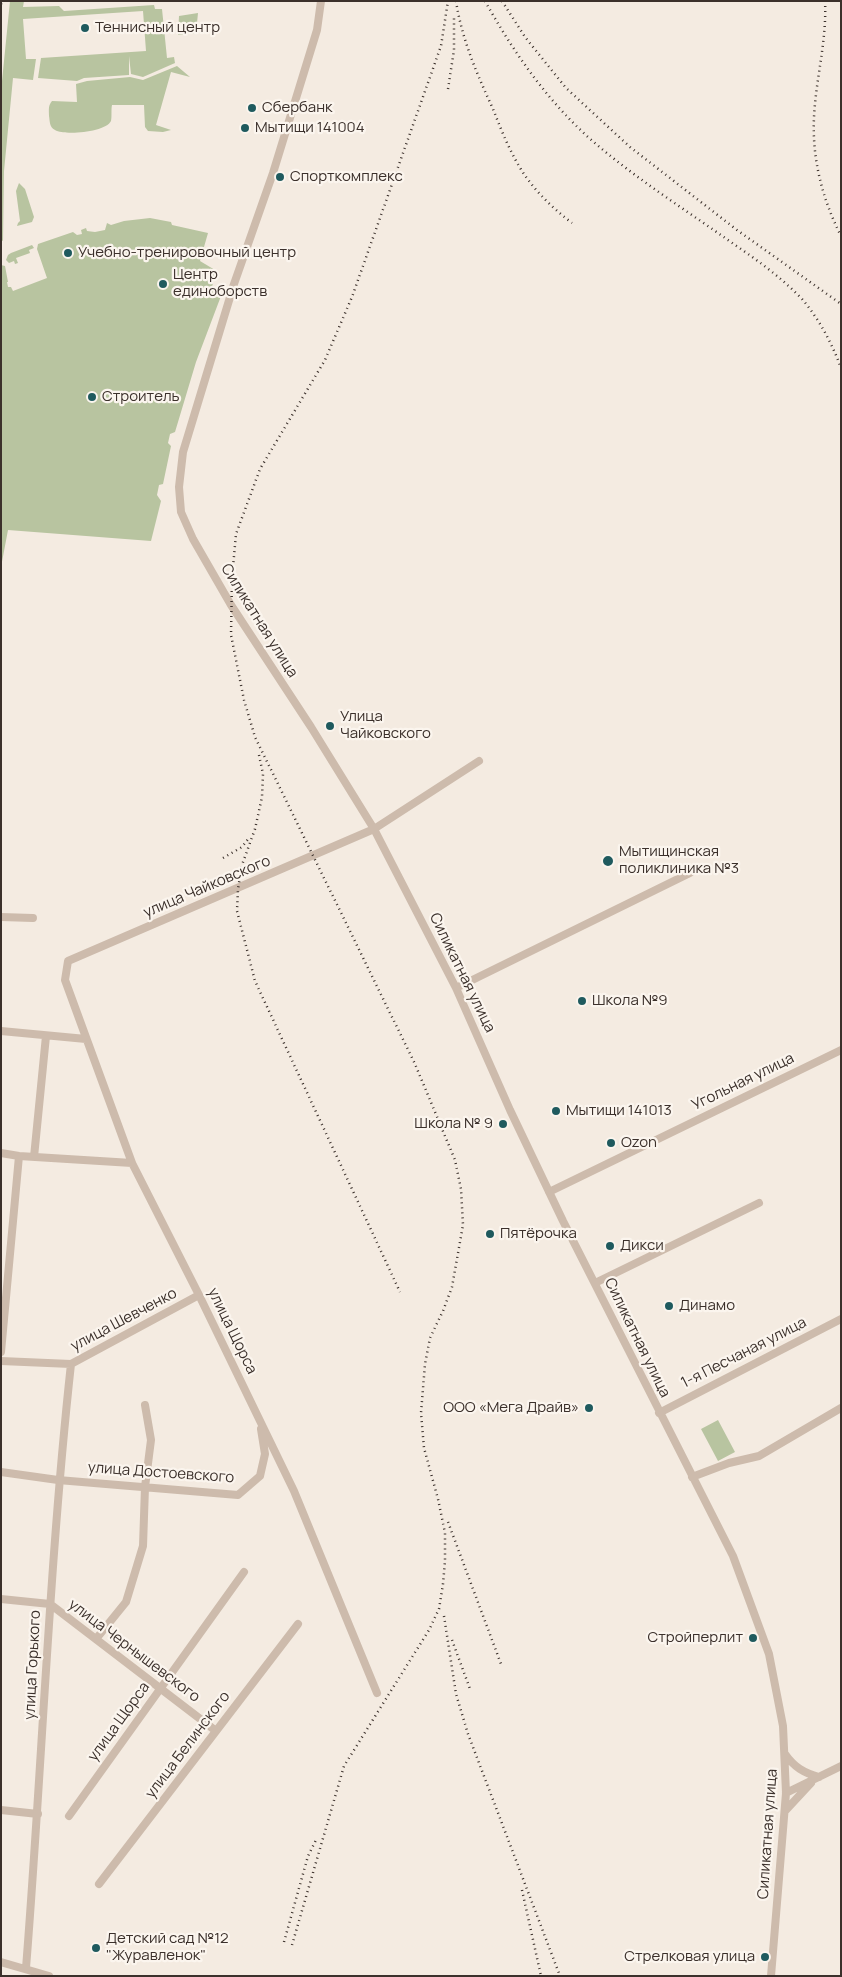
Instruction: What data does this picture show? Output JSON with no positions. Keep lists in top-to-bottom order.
{
  "streets": {
    "street": [
      "Силикатная улица",
      "улица Чайковского",
      "Угольная улица",
      "улица Шевченко",
      "улица Щорса",
      "1-я Песчаная улица",
      "улица Достоевского",
      "улица Чернышевского",
      "улица Горького",
      "улица Белинского"
    ]
  },
  "crossings": [
    ["Силикатная улица", "улица Чайковского"],
    ["Силикатная улица", "Угольная улица"],
    ["Силикатная улица", "1-я Песчаная улица"],
    ["улица Чайковского", "улица Щорса"],
    ["улица Шевченко", "улица Щорса"],
    ["улица Шевченко", "улица Горького"],
    ["улица Щорса", "улица Достоевского"],
    ["улица Щорса", "улица Чернышевского"],
    ["улица Достоевского", "улица Горького"],
    ["улица Чернышевского", "улица Горького"],
    ["улица Чернышевского", "улица Белинского"]
  ],
  "places": [
    "Теннисный центр",
    "Сбербанк",
    "Мытищи 141004",
    "Спорткомплекс",
    "Учебно-тренировочный центр",
    "Центр единоборств",
    "Строитель",
    "Улица Чайковского",
    "Мытищинская поликлиника №3",
    "Школа №9",
    "Мытищи 141013",
    "Школа № 9",
    "Ozon",
    "Пятёрочка",
    "Дикси",
    "Динамо",
    "ООО «Мега Драйв»",
    "Стройперлит",
    "Детский сад №12 \"Журавленок\"",
    "Стрелковая улица"
  ]
}
